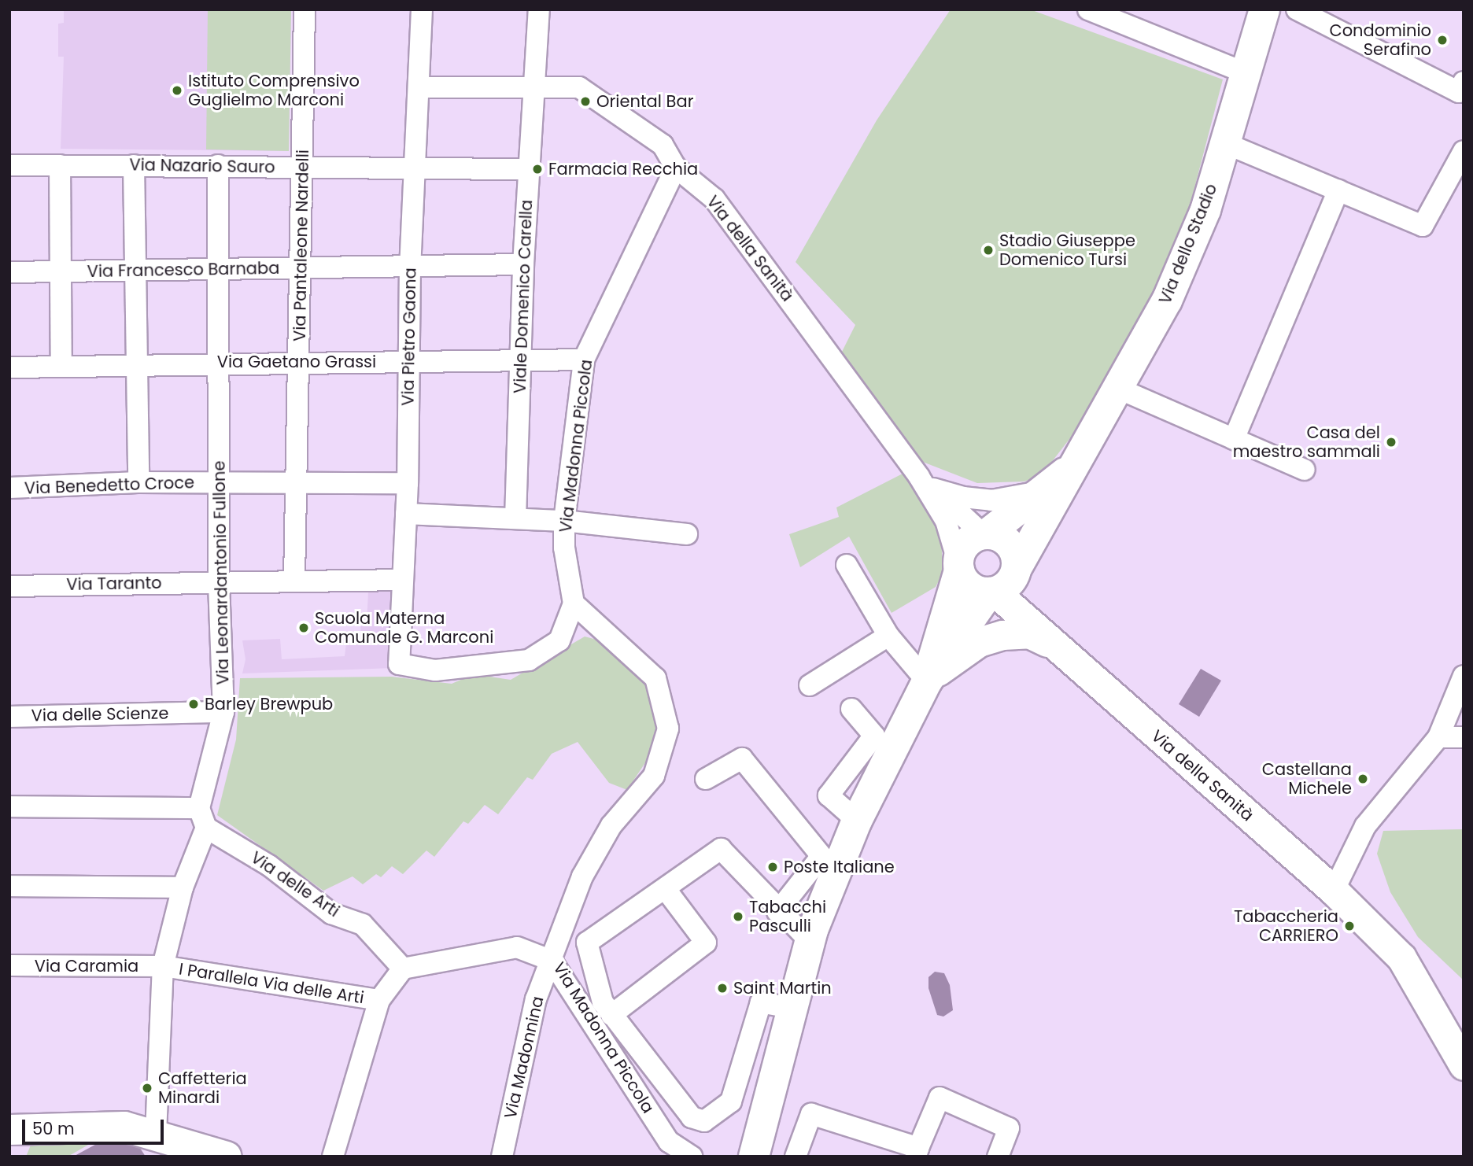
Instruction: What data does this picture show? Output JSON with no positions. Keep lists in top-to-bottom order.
{
  "streets": {
    "main road": ["Via dello Stadio", "Via della Sanità"],
    "street": [
      "Via Nazario Sauro",
      "Via Pantaleone Nardelli",
      "Via Francesco Barnaba",
      "Viale Domenico Carella",
      "Via Pietro Gaona",
      "Via Gaetano Grassi",
      "Via Madonna Piccola",
      "Via Benedetto Croce",
      "Via Leonardantonio Fullone",
      "Via Taranto",
      "Via delle Scienze",
      "Via delle Arti",
      "Via Caramia",
      "I Parallela Via delle Arti",
      "Via Madonnina"
    ]
  },
  "crossings": [
    ["Via Nazario Sauro", "Via Pantaleone Nardelli"],
    ["Via Nazario Sauro", "Viale Domenico Carella"],
    ["Via Nazario Sauro", "Via Pietro Gaona"],
    ["Via Nazario Sauro", "Via Leonardantonio Fullone"],
    ["Via dello Stadio", "Via della Sanità"],
    ["Via Pantaleone Nardelli", "Via Francesco Barnaba"],
    ["Via Pantaleone Nardelli", "Via Gaetano Grassi"],
    ["Via Pantaleone Nardelli", "Via Benedetto Croce"],
    ["Via Pantaleone Nardelli", "Via Taranto"],
    ["Via della Sanità", "Viale Domenico Carella"],
    ["Via della Sanità", "Via Pietro Gaona"],
    ["Via della Sanità", "Via Madonna Piccola"],
    ["Via Francesco Barnaba", "Viale Domenico Carella"],
    ["Via Francesco Barnaba", "Via Pietro Gaona"],
    ["Via Francesco Barnaba", "Via Leonardantonio Fullone"],
    ["Viale Domenico Carella", "Via Gaetano Grassi"],
    ["Via Pietro Gaona", "Via Gaetano Grassi"],
    ["Via Pietro Gaona", "Via Madonna Piccola"],
    ["Via Pietro Gaona", "Via Benedetto Croce"],
    ["Via Pietro Gaona", "Via Taranto"],
    ["Via Gaetano Grassi", "Via Madonna Piccola"],
    ["Via Gaetano Grassi", "Via Leonardantonio Fullone"],
    ["Via Madonna Piccola", "Via Madonnina"],
    ["Via Benedetto Croce", "Via Leonardantonio Fullone"],
    ["Via Leonardantonio Fullone", "Via Taranto"],
    ["Via Leonardantonio Fullone", "Via delle Scienze"],
    ["Via Caramia", "I Parallela Via delle Arti"]
  ],
  "places": [
    "Condominio Serafino",
    "Istituto Comprensivo Guglielmo Marconi",
    "Oriental Bar",
    "Farmacia Recchia",
    "Stadio Giuseppe Domenico Tursi",
    "Casa del maestro sammali",
    "Scuola Materna Comunale G. Marconi",
    "Barley Brewpub",
    "Castellana Michele",
    "Poste Italiane",
    "Tabacchi Pasculli",
    "Tabaccheria CARRIERO",
    "Saint Martin",
    "Caffetteria Minardi"
  ],
  "scale_bar": "50 m"
}
